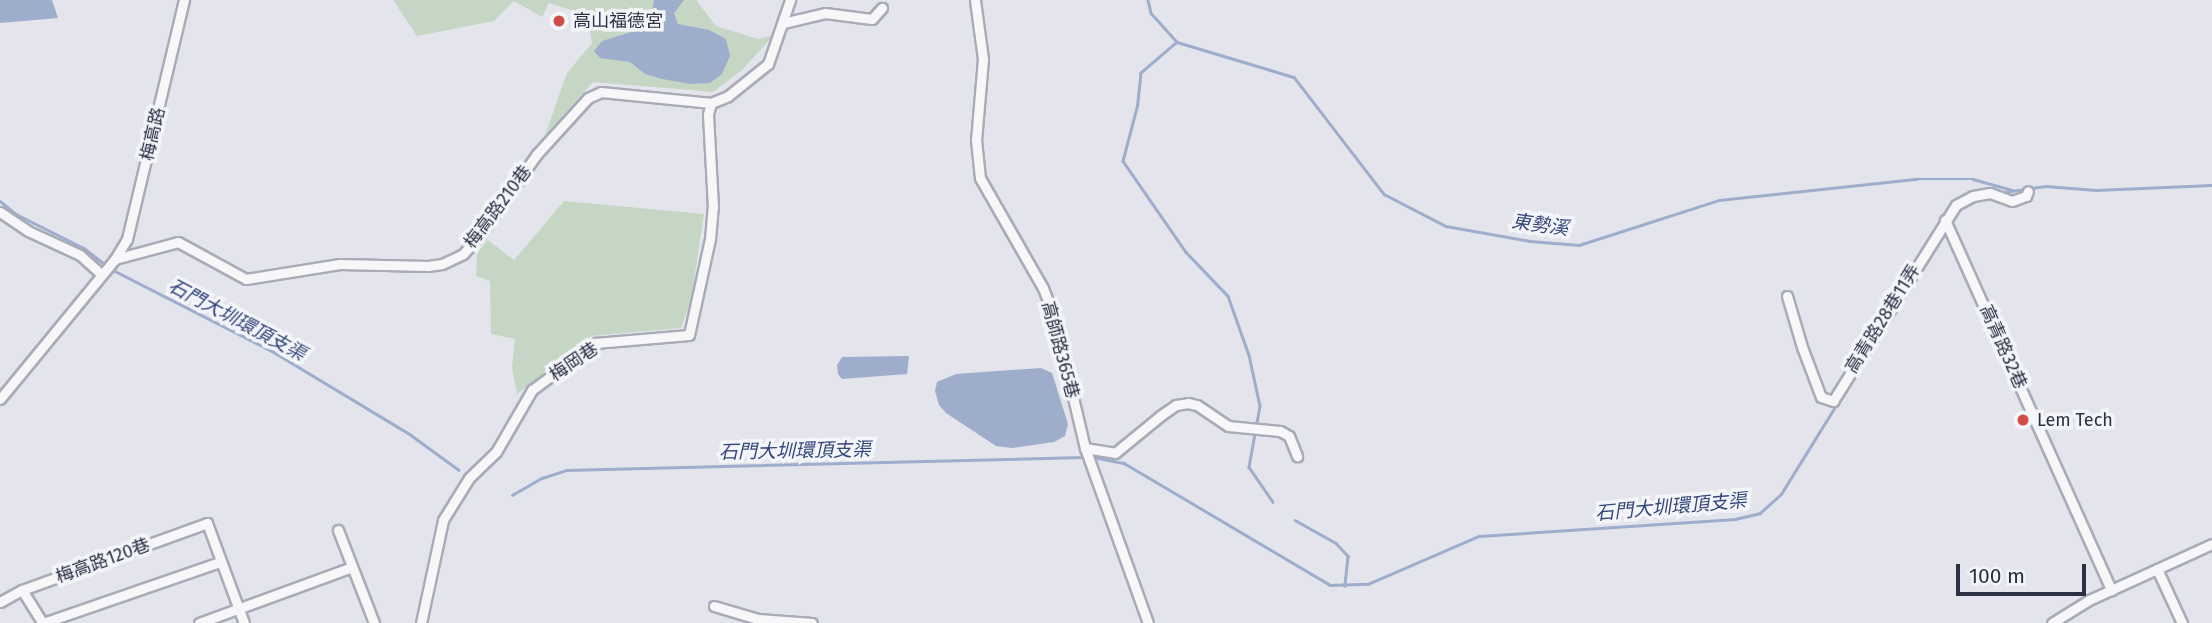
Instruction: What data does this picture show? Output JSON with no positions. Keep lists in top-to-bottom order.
{
  "streets": {
    "street": [
      "梅高路",
      "梅高路210巷",
      "高青路28巷11弄",
      "高青路32巷",
      "高師路365巷",
      "梅岡巷",
      "梅高路120巷"
    ]
  },
  "crossings": [
    ["梅高路", "梅高路210巷"],
    ["梅高路210巷", "梅岡巷"],
    ["高青路28巷11弄", "高青路32巷"]
  ],
  "water": ["東勢溪", "石門大圳環頂支渠"],
  "places": ["高山福德宮", "Lem Tech"],
  "scale_bar": "100 m"
}
